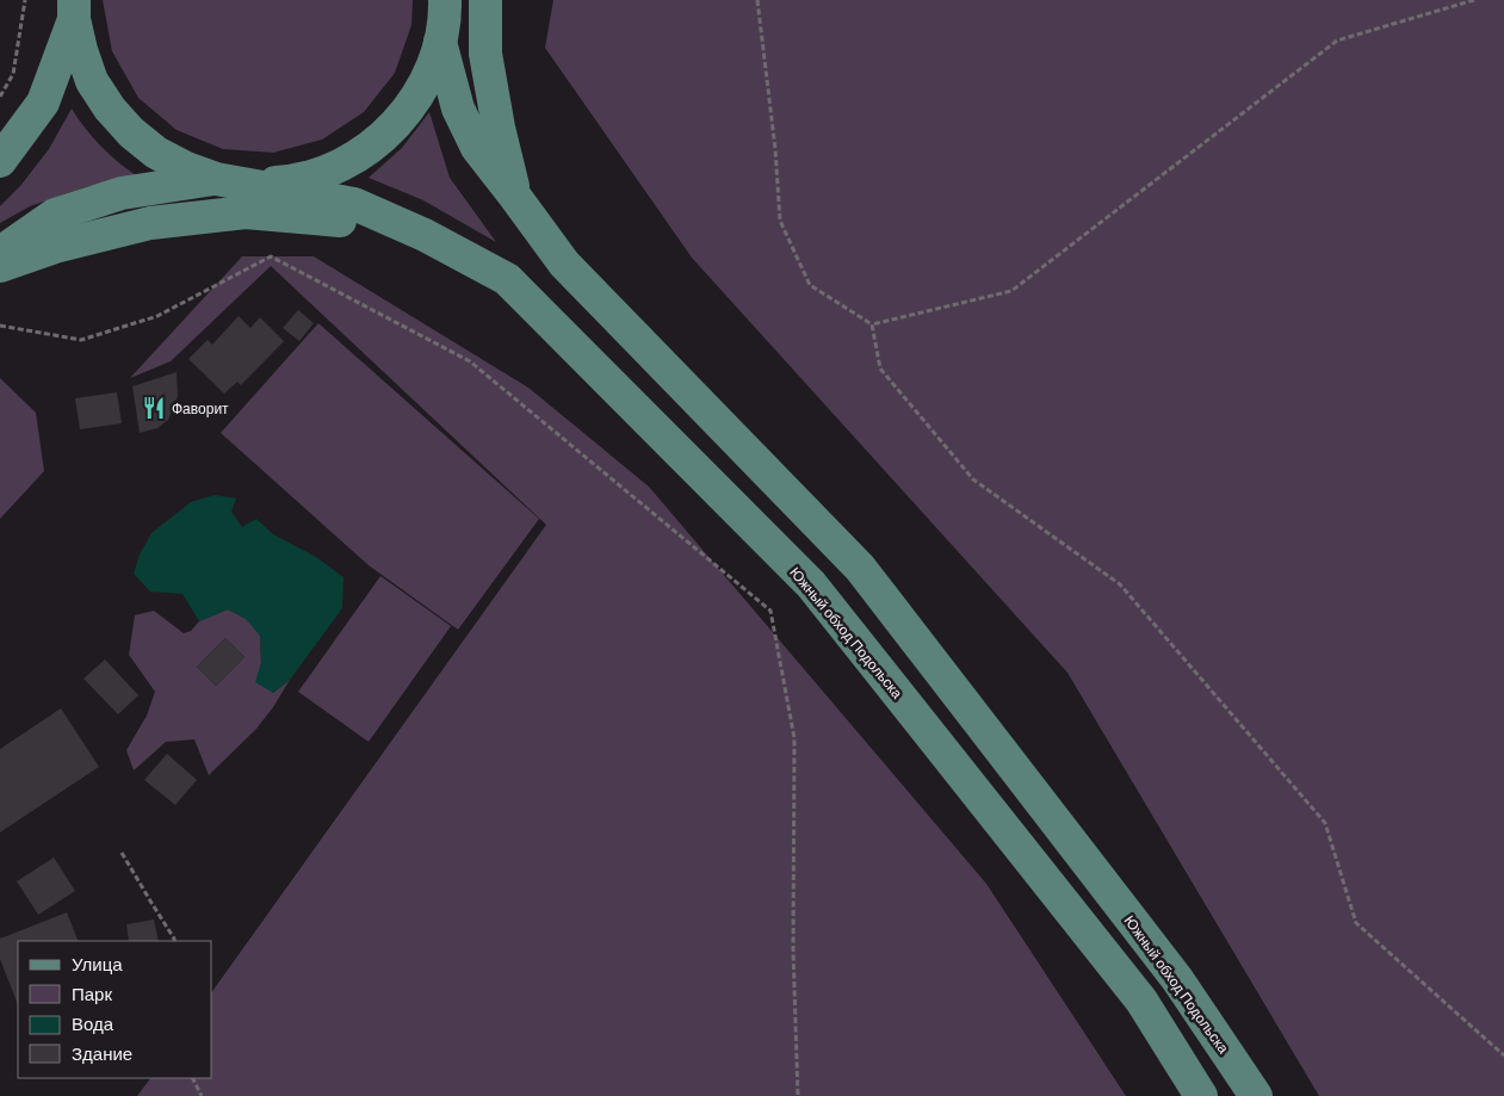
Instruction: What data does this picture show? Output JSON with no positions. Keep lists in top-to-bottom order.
{
  "streets": {
    "main road": ["Южный обход Подольска"]
  },
  "places": {
    "restaurant": ["Фаворит"]
  },
  "legend": [
    "Улица",
    "Парк",
    "Вода",
    "Здание"
  ]
}
